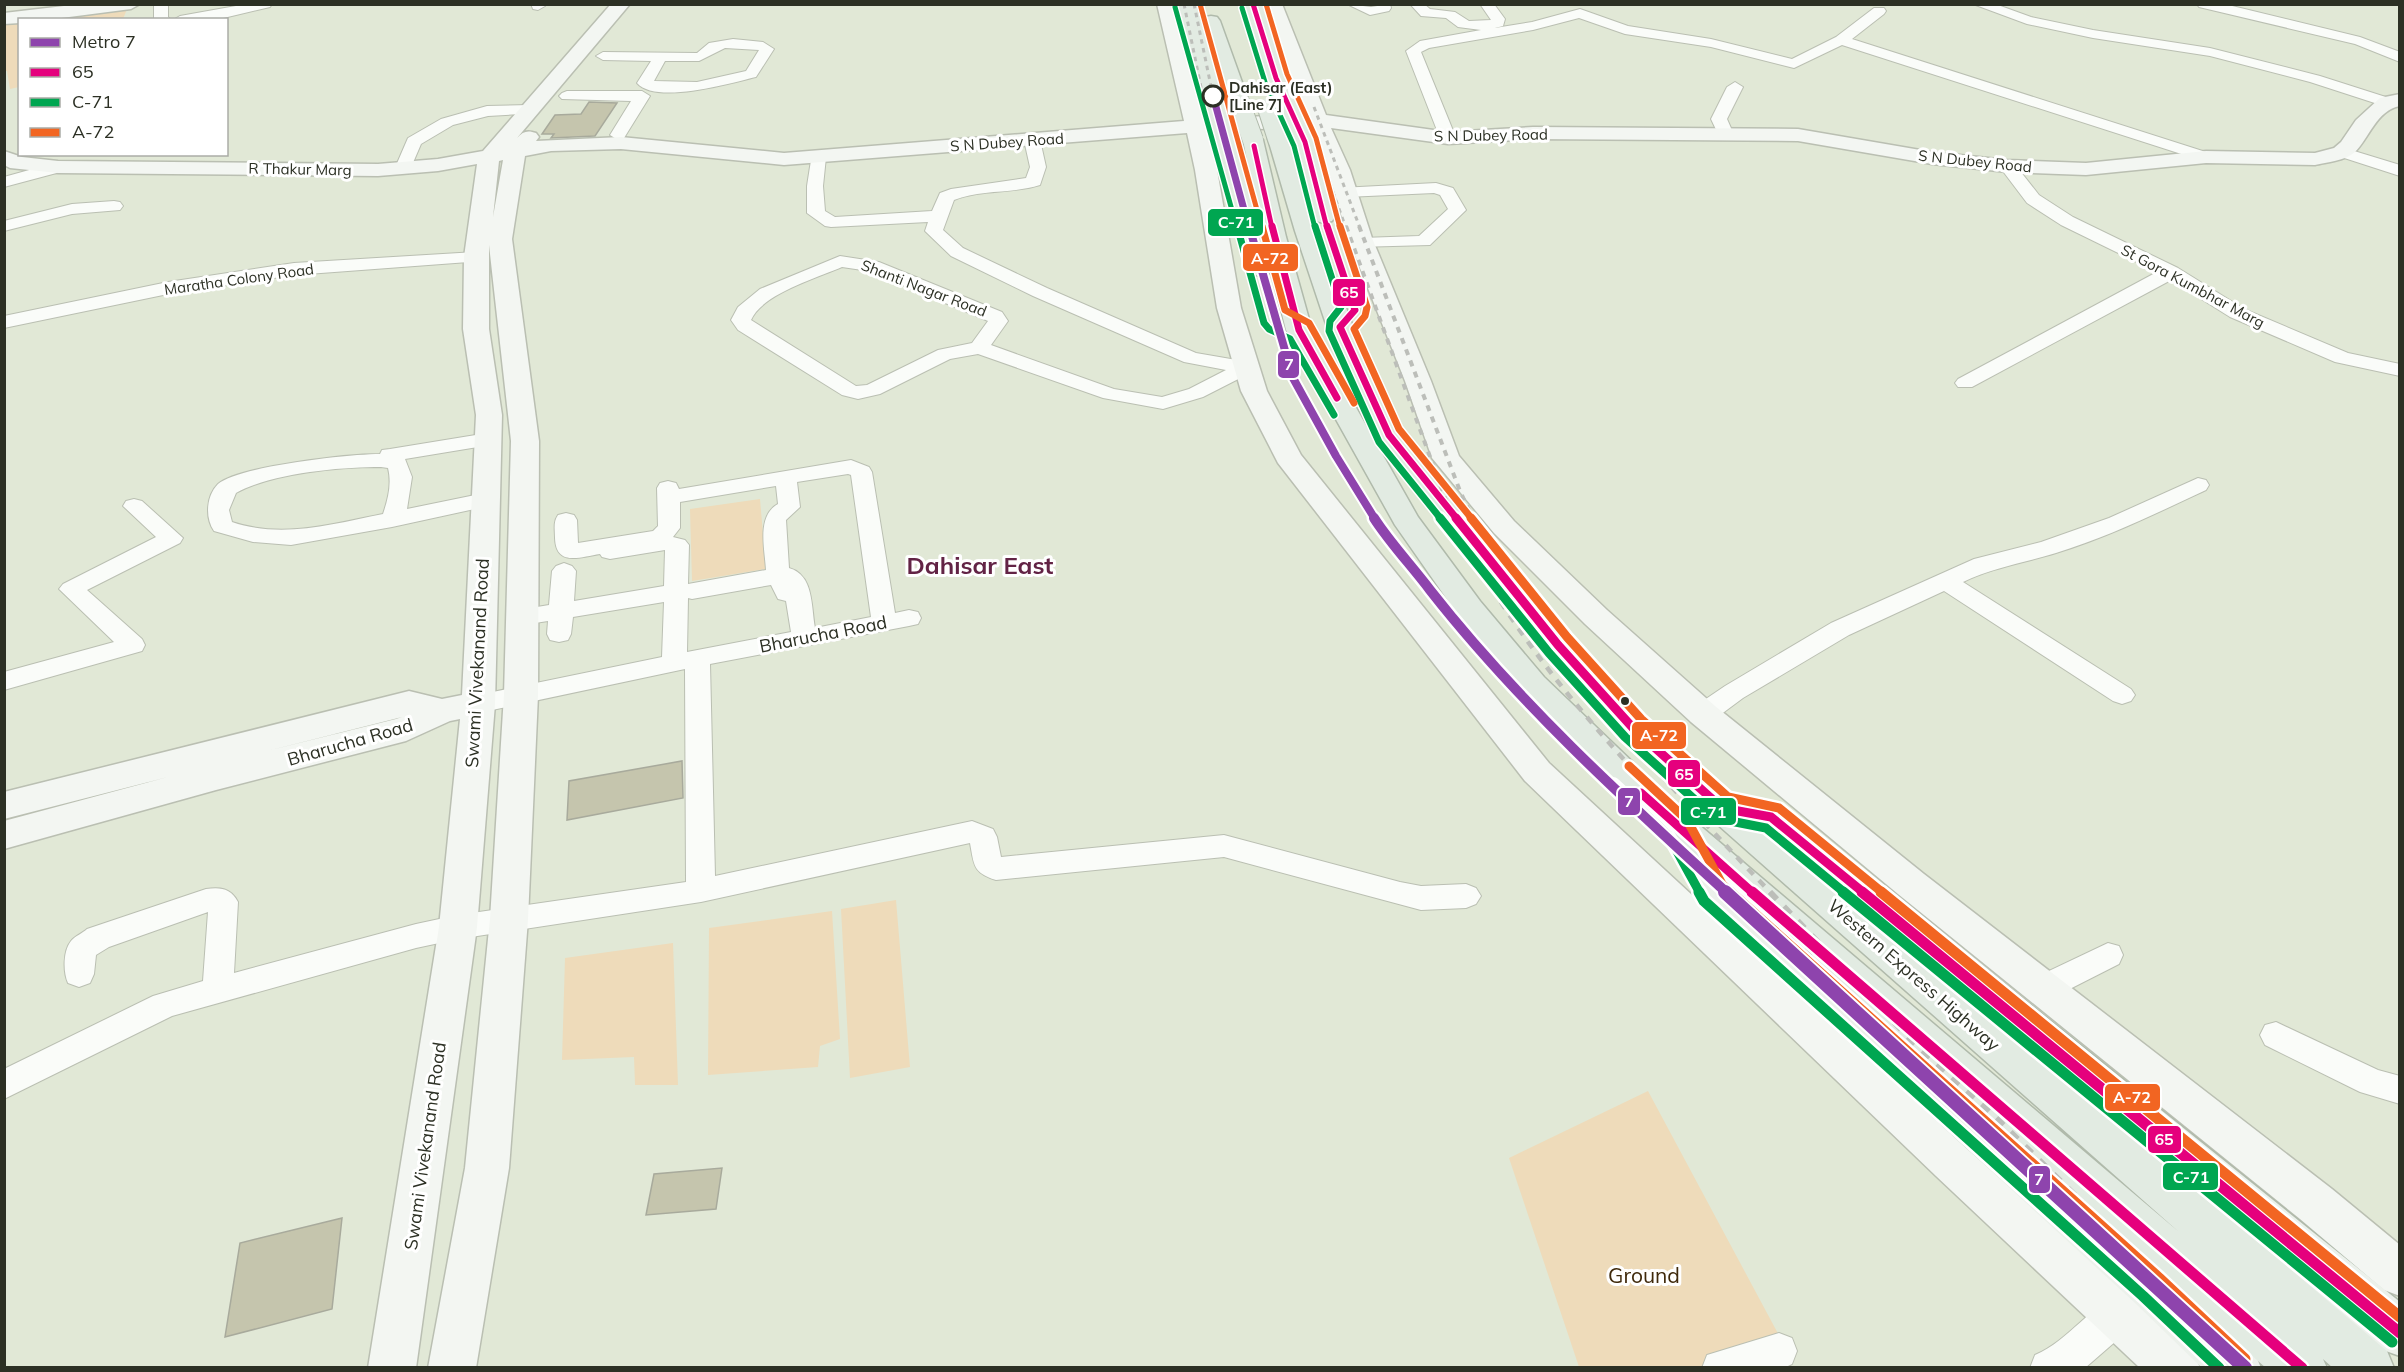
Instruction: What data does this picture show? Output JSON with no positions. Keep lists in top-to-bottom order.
{
  "streets": {
    "highway": ["Western Express Highway"],
    "street": [
      "S N Dubey Road",
      "R Thakur Marg",
      "Maratha Colony Road",
      "St Gora Kumbhar Marg",
      "Shanti Nagar Road",
      "Bharucha Road",
      "Swami Vivekanand Road"
    ]
  },
  "crossings": [
    ["S N Dubey Road", "R Thakur Marg"],
    ["S N Dubey Road", "St Gora Kumbhar Marg"],
    ["S N Dubey Road", "Swami Vivekanand Road"],
    ["R Thakur Marg", "Swami Vivekanand Road"],
    ["Maratha Colony Road", "Swami Vivekanand Road"],
    ["Bharucha Road", "Swami Vivekanand Road"]
  ],
  "districts": ["Dahisar East"],
  "parks": ["Ground"],
  "places": ["Dahisar (East) [Line 7]"],
  "lines": [
    "transit line 65",
    "transit line A-72",
    "transit line C-71",
    "metro line 7"
  ],
  "legend": [
    "Metro 7",
    "65",
    "C-71",
    "A-72"
  ]
}
